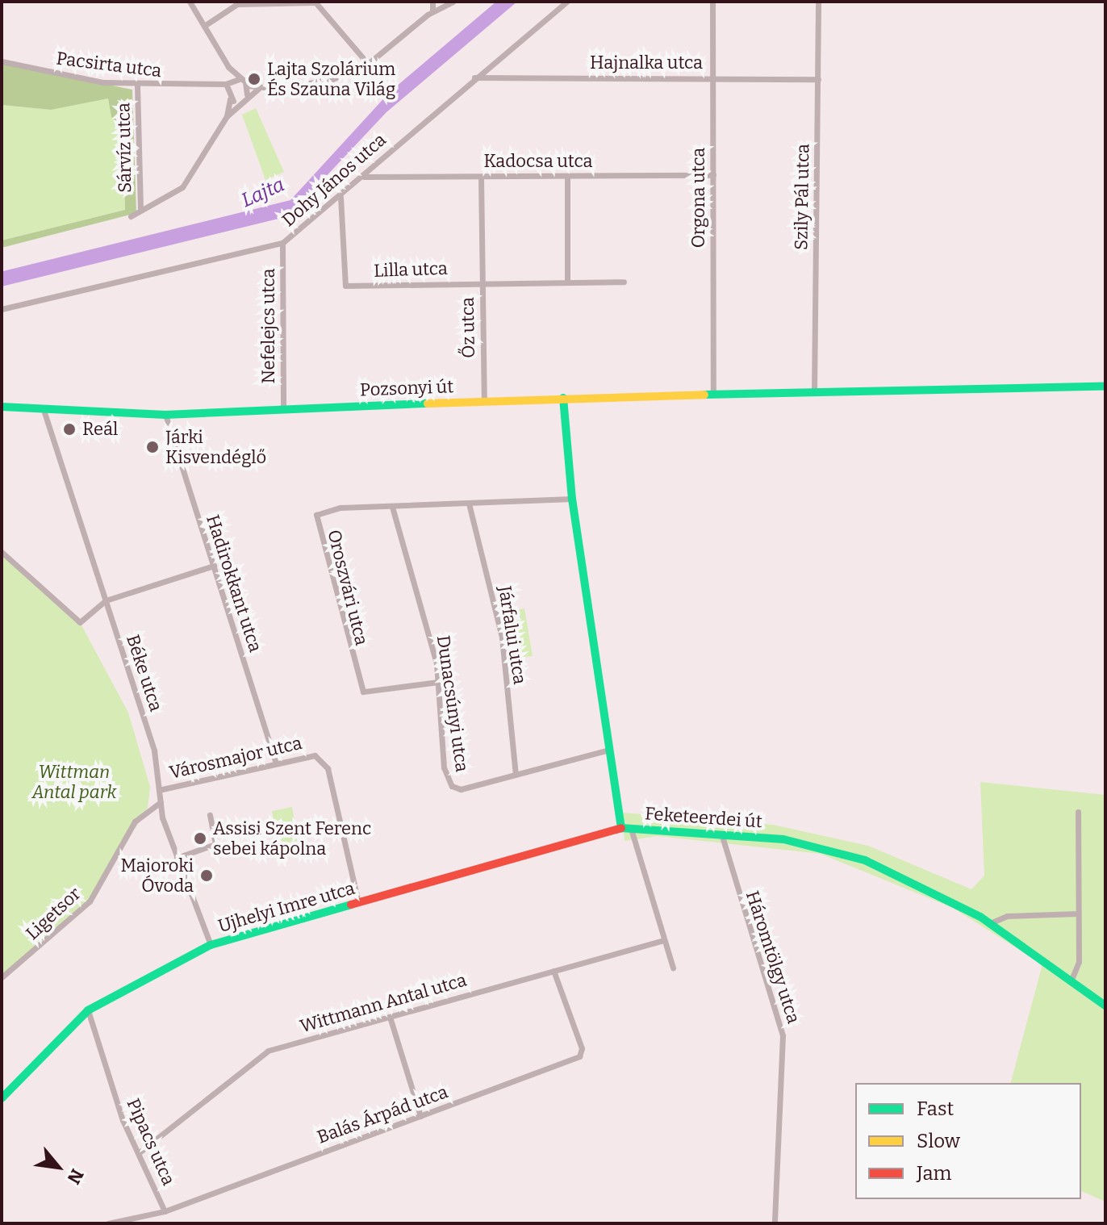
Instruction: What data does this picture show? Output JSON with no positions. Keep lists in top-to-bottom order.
{
  "streets": {
    "main road": ["Pozsonyi út", "Feketeerdei út", "Ujhelyi Imre utca"],
    "street": [
      "Hajnalka utca",
      "Pacsirta utca",
      "Sárvíz utca",
      "Kadocsa utca",
      "Dohy János utca",
      "Szily Pál utca",
      "Orgona utca",
      "Lilla utca",
      "Nefelejcs utca",
      "Őz utca",
      "Hadirokkant utca",
      "Oroszvári utca",
      "Járfalui utca",
      "Béke utca",
      "Dunacsúnyi utca",
      "Városmajor utca",
      "Ligetsor",
      "Háromtölgy utca",
      "Wittmann Antal utca",
      "Balás Árpád utca",
      "Pipacs utca"
    ]
  },
  "crossings": [
    ["Hajnalka utca", "Dohy János utca"],
    ["Hajnalka utca", "Szily Pál utca"],
    ["Hajnalka utca", "Orgona utca"],
    ["Pacsirta utca", "Sárvíz utca"],
    ["Kadocsa utca", "Dohy János utca"],
    ["Kadocsa utca", "Orgona utca"],
    ["Kadocsa utca", "Őz utca"],
    ["Dohy János utca", "Lilla utca"],
    ["Dohy János utca", "Nefelejcs utca"],
    ["Szily Pál utca", "Pozsonyi út"],
    ["Orgona utca", "Pozsonyi út"],
    ["Lilla utca", "Őz utca"],
    ["Nefelejcs utca", "Pozsonyi út"],
    ["Őz utca", "Pozsonyi út"],
    ["Pozsonyi út", "Hadirokkant utca"],
    ["Pozsonyi út", "Béke utca"],
    ["Pozsonyi út", "Feketeerdei út"],
    ["Hadirokkant utca", "Városmajor utca"],
    ["Oroszvári utca", "Járfalui utca"],
    ["Oroszvári utca", "Dunacsúnyi utca"],
    ["Oroszvári utca", "Feketeerdei út"],
    ["Járfalui utca", "Dunacsúnyi utca"],
    ["Béke utca", "Városmajor utca"],
    ["Béke utca", "Ujhelyi Imre utca"],
    ["Béke utca", "Ligetsor"],
    ["Dunacsúnyi utca", "Feketeerdei út"],
    ["Városmajor utca", "Ujhelyi Imre utca"],
    ["Feketeerdei út", "Ujhelyi Imre utca"],
    ["Feketeerdei út", "Háromtölgy utca"],
    ["Ujhelyi Imre utca", "Pipacs utca"],
    ["Wittmann Antal utca", "Balás Árpád utca"],
    ["Wittmann Antal utca", "Pipacs utca"],
    ["Balás Árpád utca", "Pipacs utca"]
  ],
  "water": ["Lajta"],
  "parks": ["Wittman Antal park"],
  "places": [
    "Lajta Szolárium És Szauna Világ",
    "Reál",
    "Járki Kisvendéglő",
    "Assisi Szent Ferenc sebei kápolna",
    "Majoroki Óvoda"
  ],
  "legend": ["Fast", "Slow", "Jam"],
  "north": "bottom right"
}
